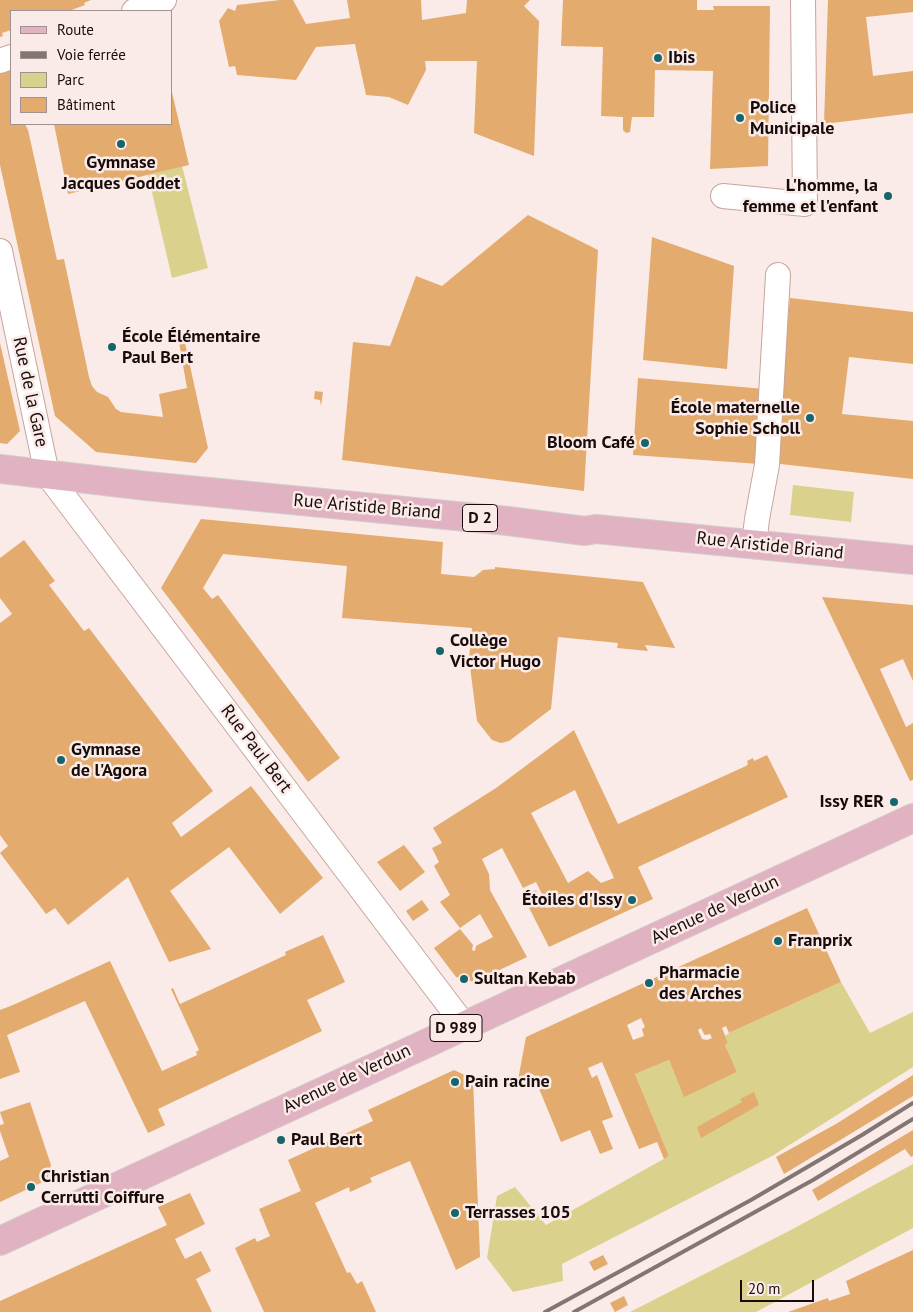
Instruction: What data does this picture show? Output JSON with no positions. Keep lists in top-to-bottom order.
{
  "streets": {
    "main road": [
      "Rue Aristide Briand",
      "D 2",
      "Avenue de Verdun",
      "D 989"
    ],
    "street": ["Rue de la Gare", "Rue Paul Bert"]
  },
  "crossings": [
    ["Rue de la Gare", "Rue Aristide Briand"],
    ["Rue de la Gare", "Rue Paul Bert"],
    ["Rue Aristide Briand", "Rue Paul Bert"],
    ["Rue Paul Bert", "Avenue de Verdun"]
  ],
  "places": [
    "Ibis",
    "Police Municipale",
    "Gymnase Jacques Goddet",
    "L'homme, la femme et l'enfant",
    "École Élémentaire Paul Bert",
    "École maternelle Sophie Scholl",
    "Bloom Café",
    "Collège Victor Hugo",
    "Gymnase de l'Agora",
    "Issy RER",
    "Étoiles d'Issy",
    "Franprix",
    "Sultan Kebab",
    "Pharmacie des Arches",
    "Pain racine",
    "Paul Bert",
    "Christian Cerrutti Coiffure",
    "Terrasses 105"
  ],
  "legend": [
    "Route",
    "Voie ferrée",
    "Parc",
    "Bâtiment"
  ],
  "scale_bar": "20 m"
}
